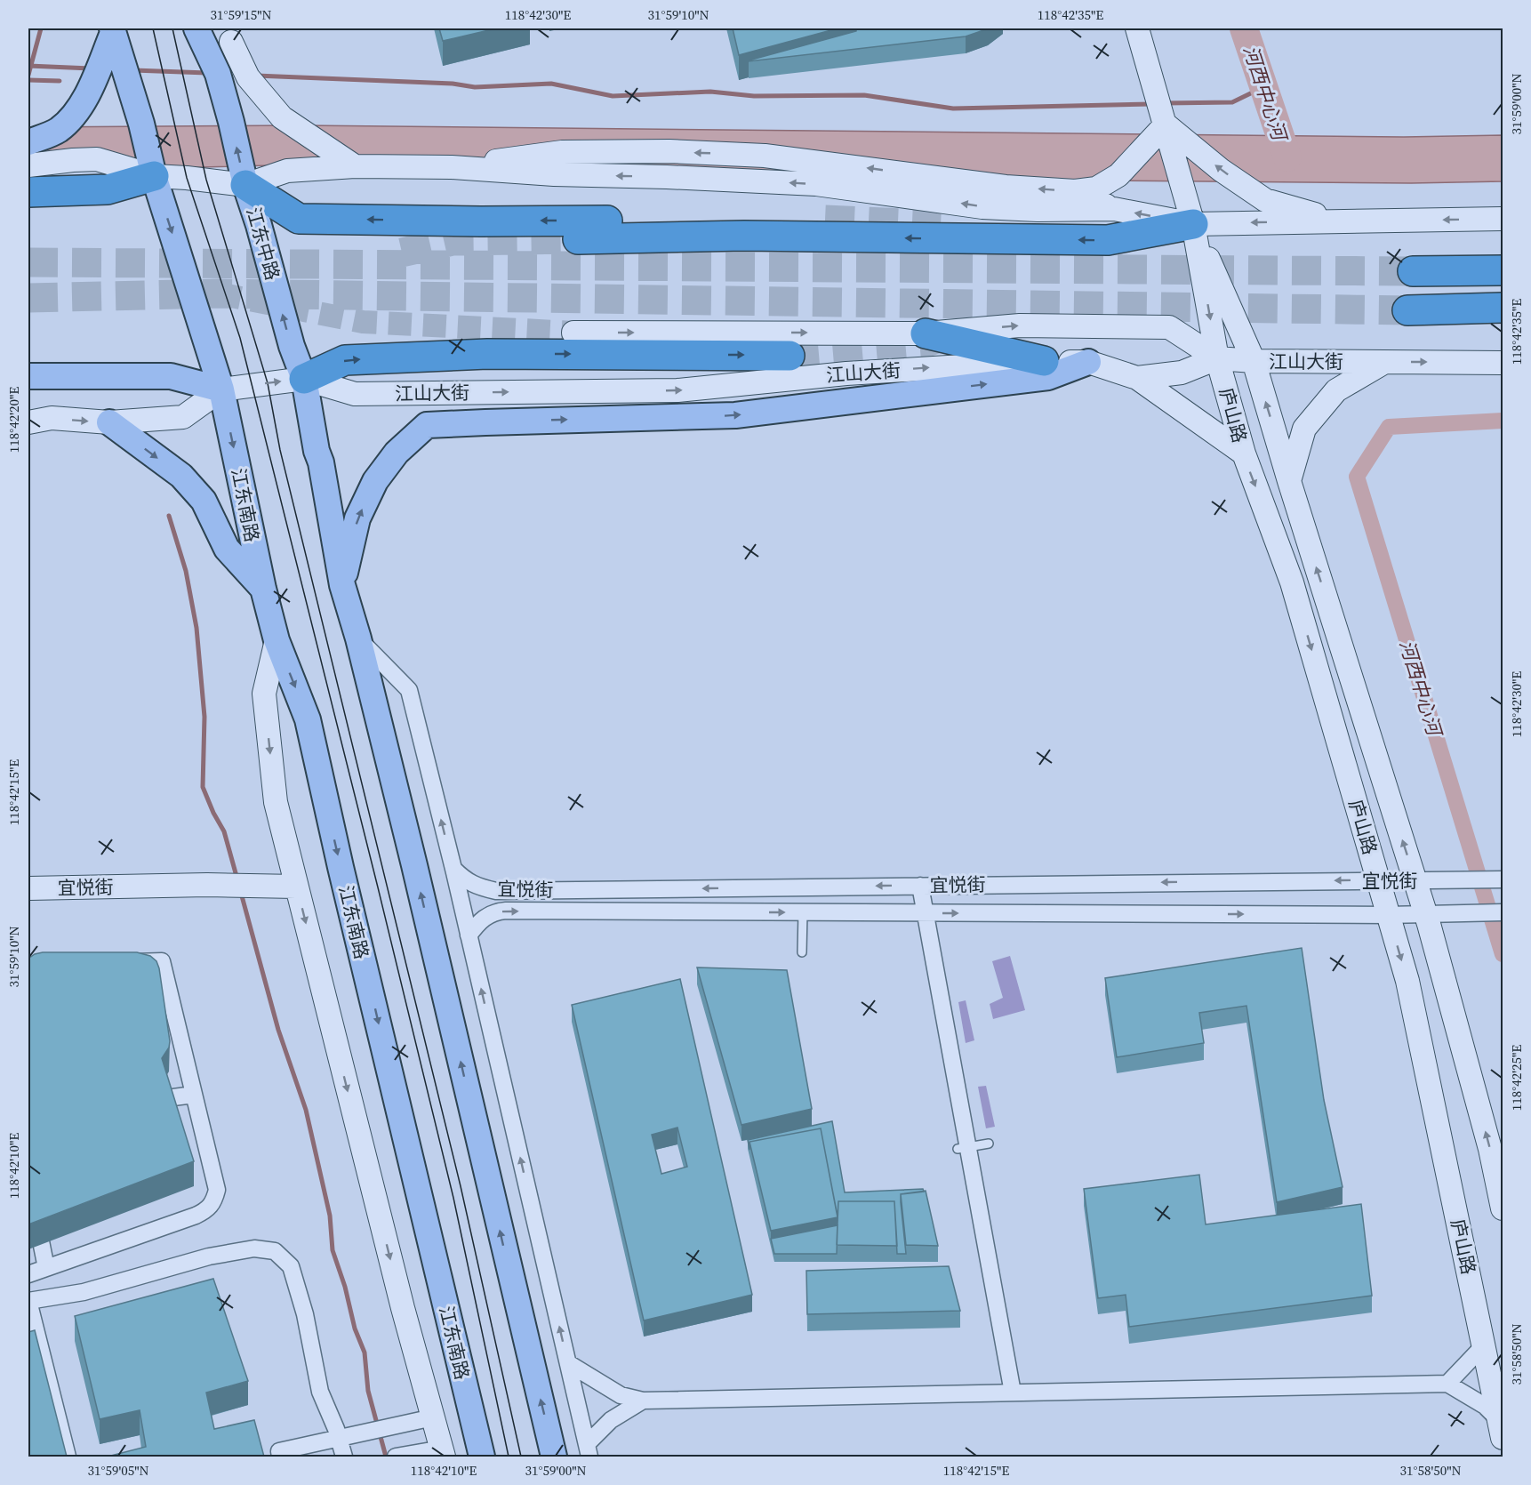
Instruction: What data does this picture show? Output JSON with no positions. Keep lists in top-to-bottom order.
{
  "streets": {
    "main road": [
      "江东中路",
      "江山大街",
      "庐山路",
      "江东南路",
      "宜悦街"
    ]
  },
  "crossings": [
    ["江东中路", "江山大街"],
    ["江山大街", "庐山路"],
    ["江山大街", "江东南路"],
    ["庐山路", "宜悦街"]
  ],
  "one_way": ["江东中路"],
  "water": ["河西中心河"],
  "coordinates": [
    "31°59'15\"N",
    "118°42'30\"E",
    "31°59'10\"N",
    "118°42'35\"E",
    "31°59'00\"N",
    "118°42'20\"E",
    "118°42'15\"E",
    "118°42'25\"E",
    "118°42'10\"E",
    "31°58'50\"N",
    "31°59'05\"N"
  ]
}
